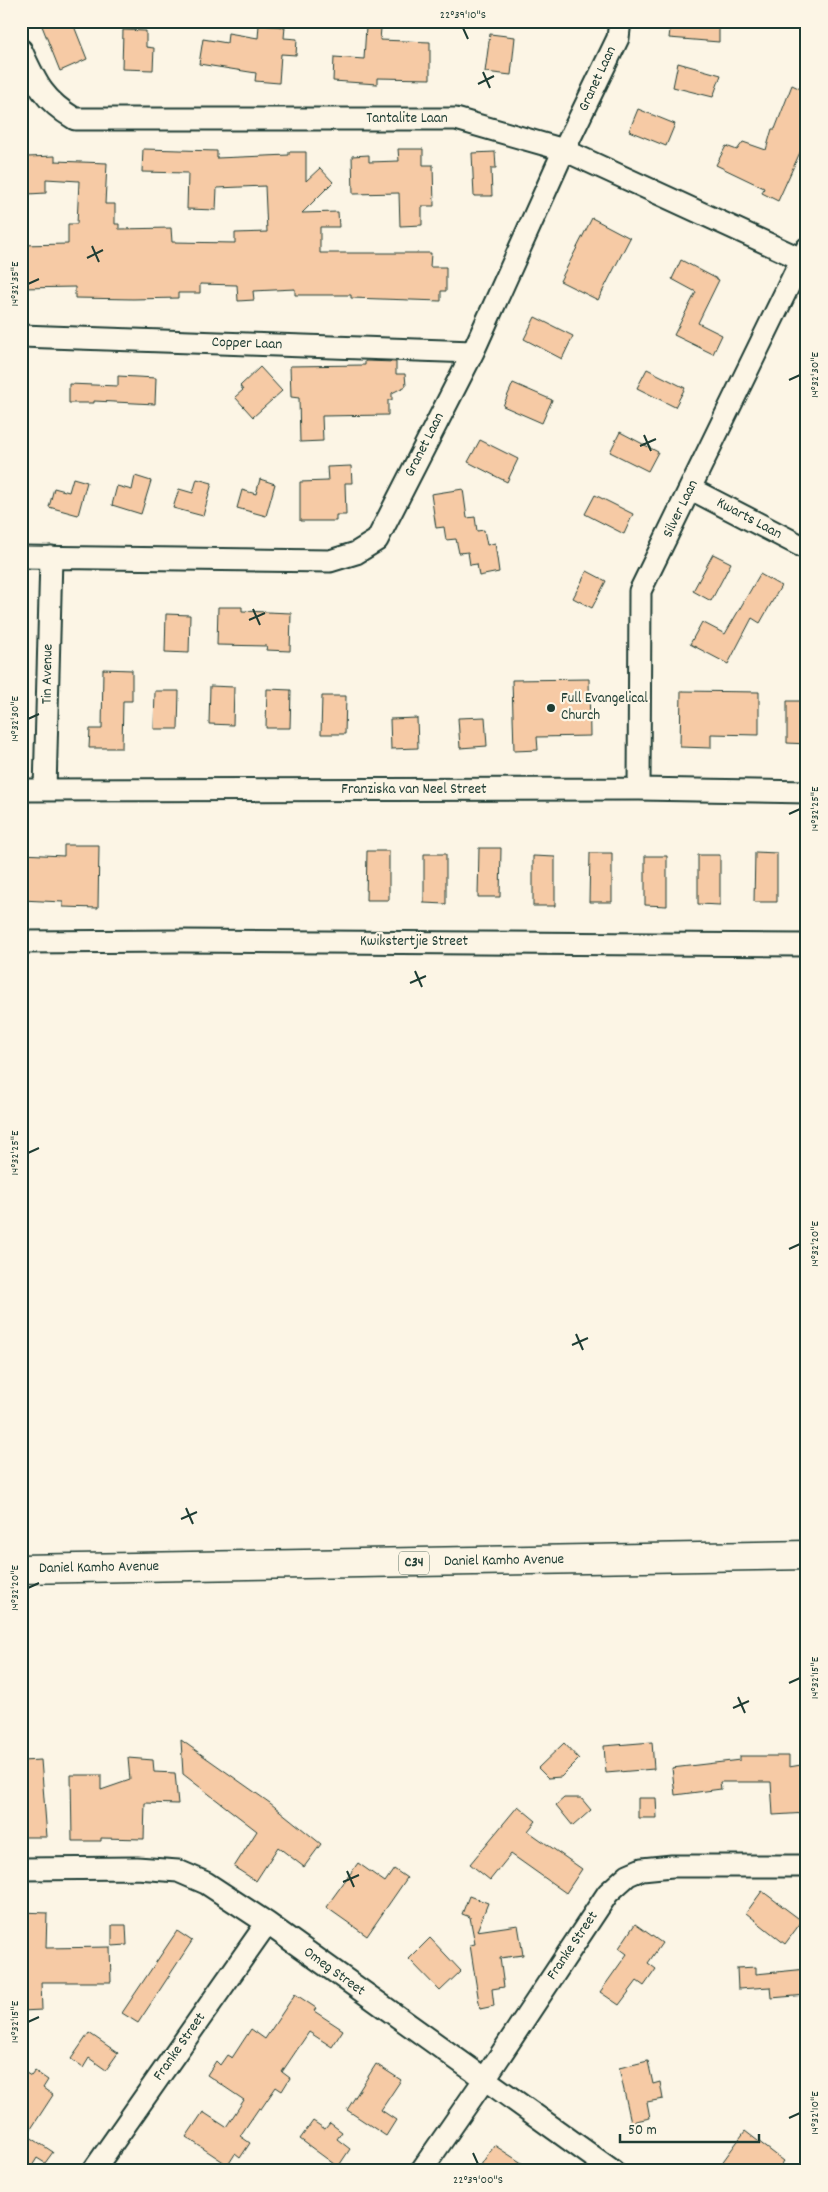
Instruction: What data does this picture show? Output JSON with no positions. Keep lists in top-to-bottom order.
{
  "streets": {
    "main road": ["Daniel Kamho Avenue", "C34"],
    "street": [
      "Granet Laan",
      "Tantalite Laan",
      "Copper Laan",
      "Silver Laan",
      "Kwarts Laan",
      "Tin Avenue",
      "Franziska van Neel Street",
      "Kwikstertjie Street",
      "Franke Street",
      "Omeg Street"
    ]
  },
  "crossings": [
    ["Granet Laan", "Tantalite Laan"],
    ["Granet Laan", "Copper Laan"],
    ["Granet Laan", "Tin Avenue"],
    ["Tantalite Laan", "Silver Laan"],
    ["Silver Laan", "Kwarts Laan"],
    ["Silver Laan", "Franziska van Neel Street"],
    ["Tin Avenue", "Franziska van Neel Street"],
    ["Franke Street", "Omeg Street"]
  ],
  "places": ["Full Evangelical Church"],
  "scale_bar": "50 m",
  "coordinates": [
    "22°39'10\"S",
    "14°32'35\"E",
    "14°32'30\"E",
    "14°32'25\"E",
    "14°32'20\"E",
    "14°32'15\"E",
    "14°32'10\"E",
    "22°39'00\"S"
  ]
}
